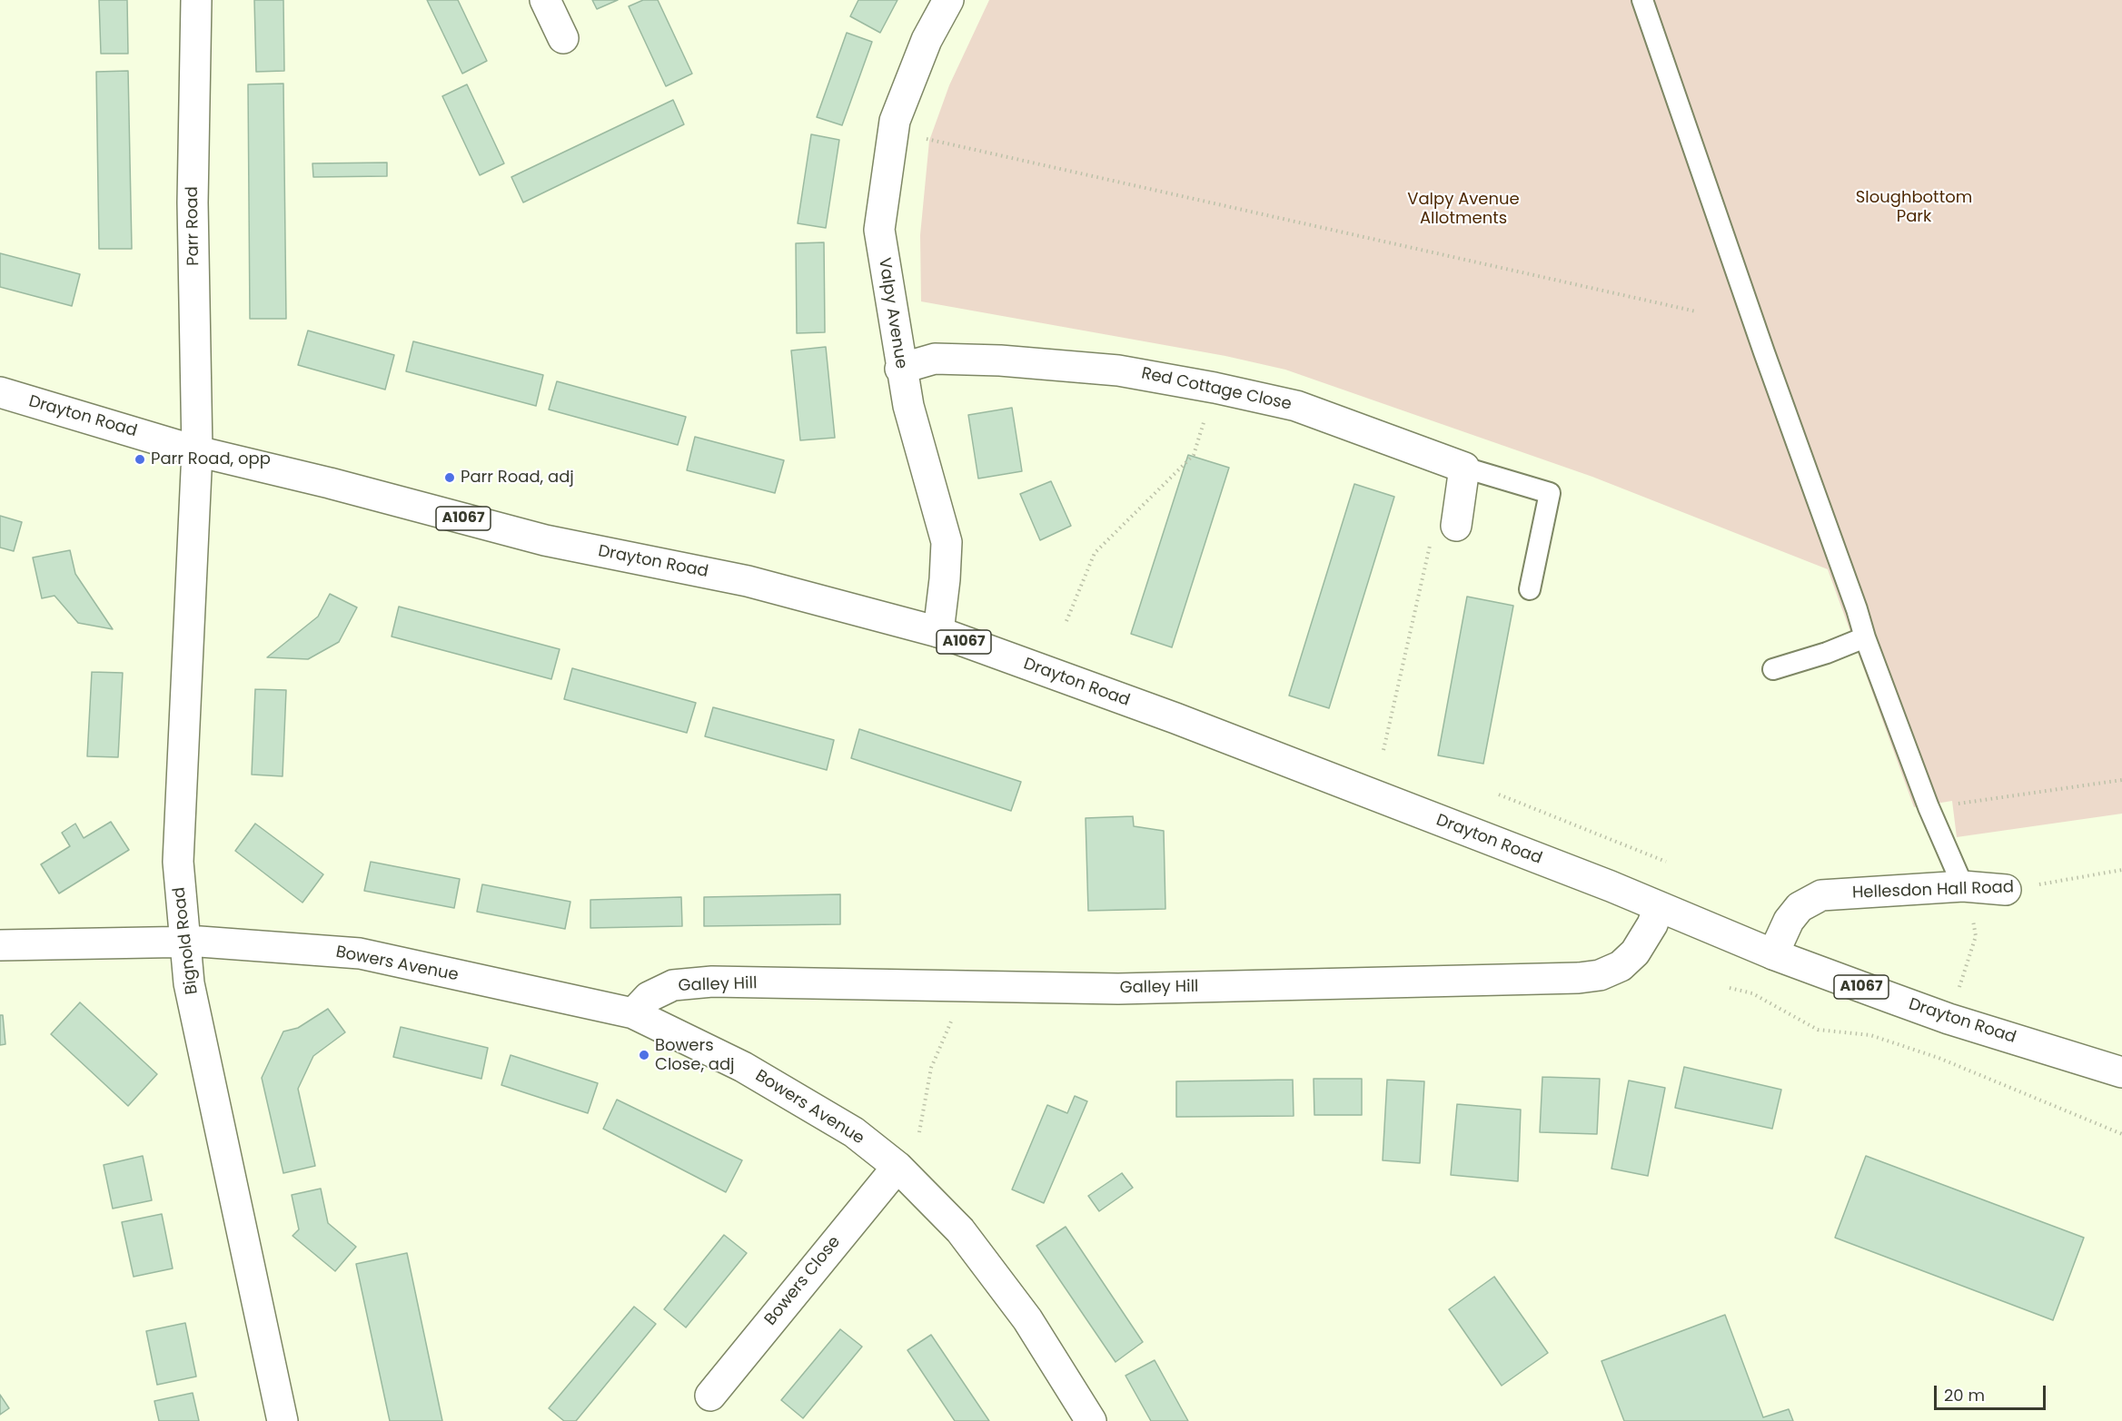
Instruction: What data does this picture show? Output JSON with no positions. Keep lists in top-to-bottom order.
{
  "streets": {
    "street": [
      "Parr Road",
      "Valpy Avenue",
      "Red Cottage Close",
      "Drayton Road",
      "A1067",
      "Hellesdon Hall Road",
      "Bignold Road",
      "Bowers Avenue",
      "Galley Hill",
      "Bowers Close"
    ]
  },
  "crossings": [
    ["Parr Road", "Drayton Road"],
    ["Parr Road", "Bignold Road"],
    ["Valpy Avenue", "Red Cottage Close"],
    ["Valpy Avenue", "Drayton Road"],
    ["Drayton Road", "Hellesdon Hall Road"],
    ["Drayton Road", "Bignold Road"],
    ["Drayton Road", "Galley Hill"],
    ["Bignold Road", "Bowers Avenue"],
    ["Bowers Avenue", "Galley Hill"],
    ["Bowers Avenue", "Bowers Close"]
  ],
  "parks": ["Sloughbottom Park", "Valpy Avenue Allotments"],
  "places": ["Parr Road, opp", "Parr Road, adj", "Bowers Close, adj"],
  "scale_bar": "20 m"
}
